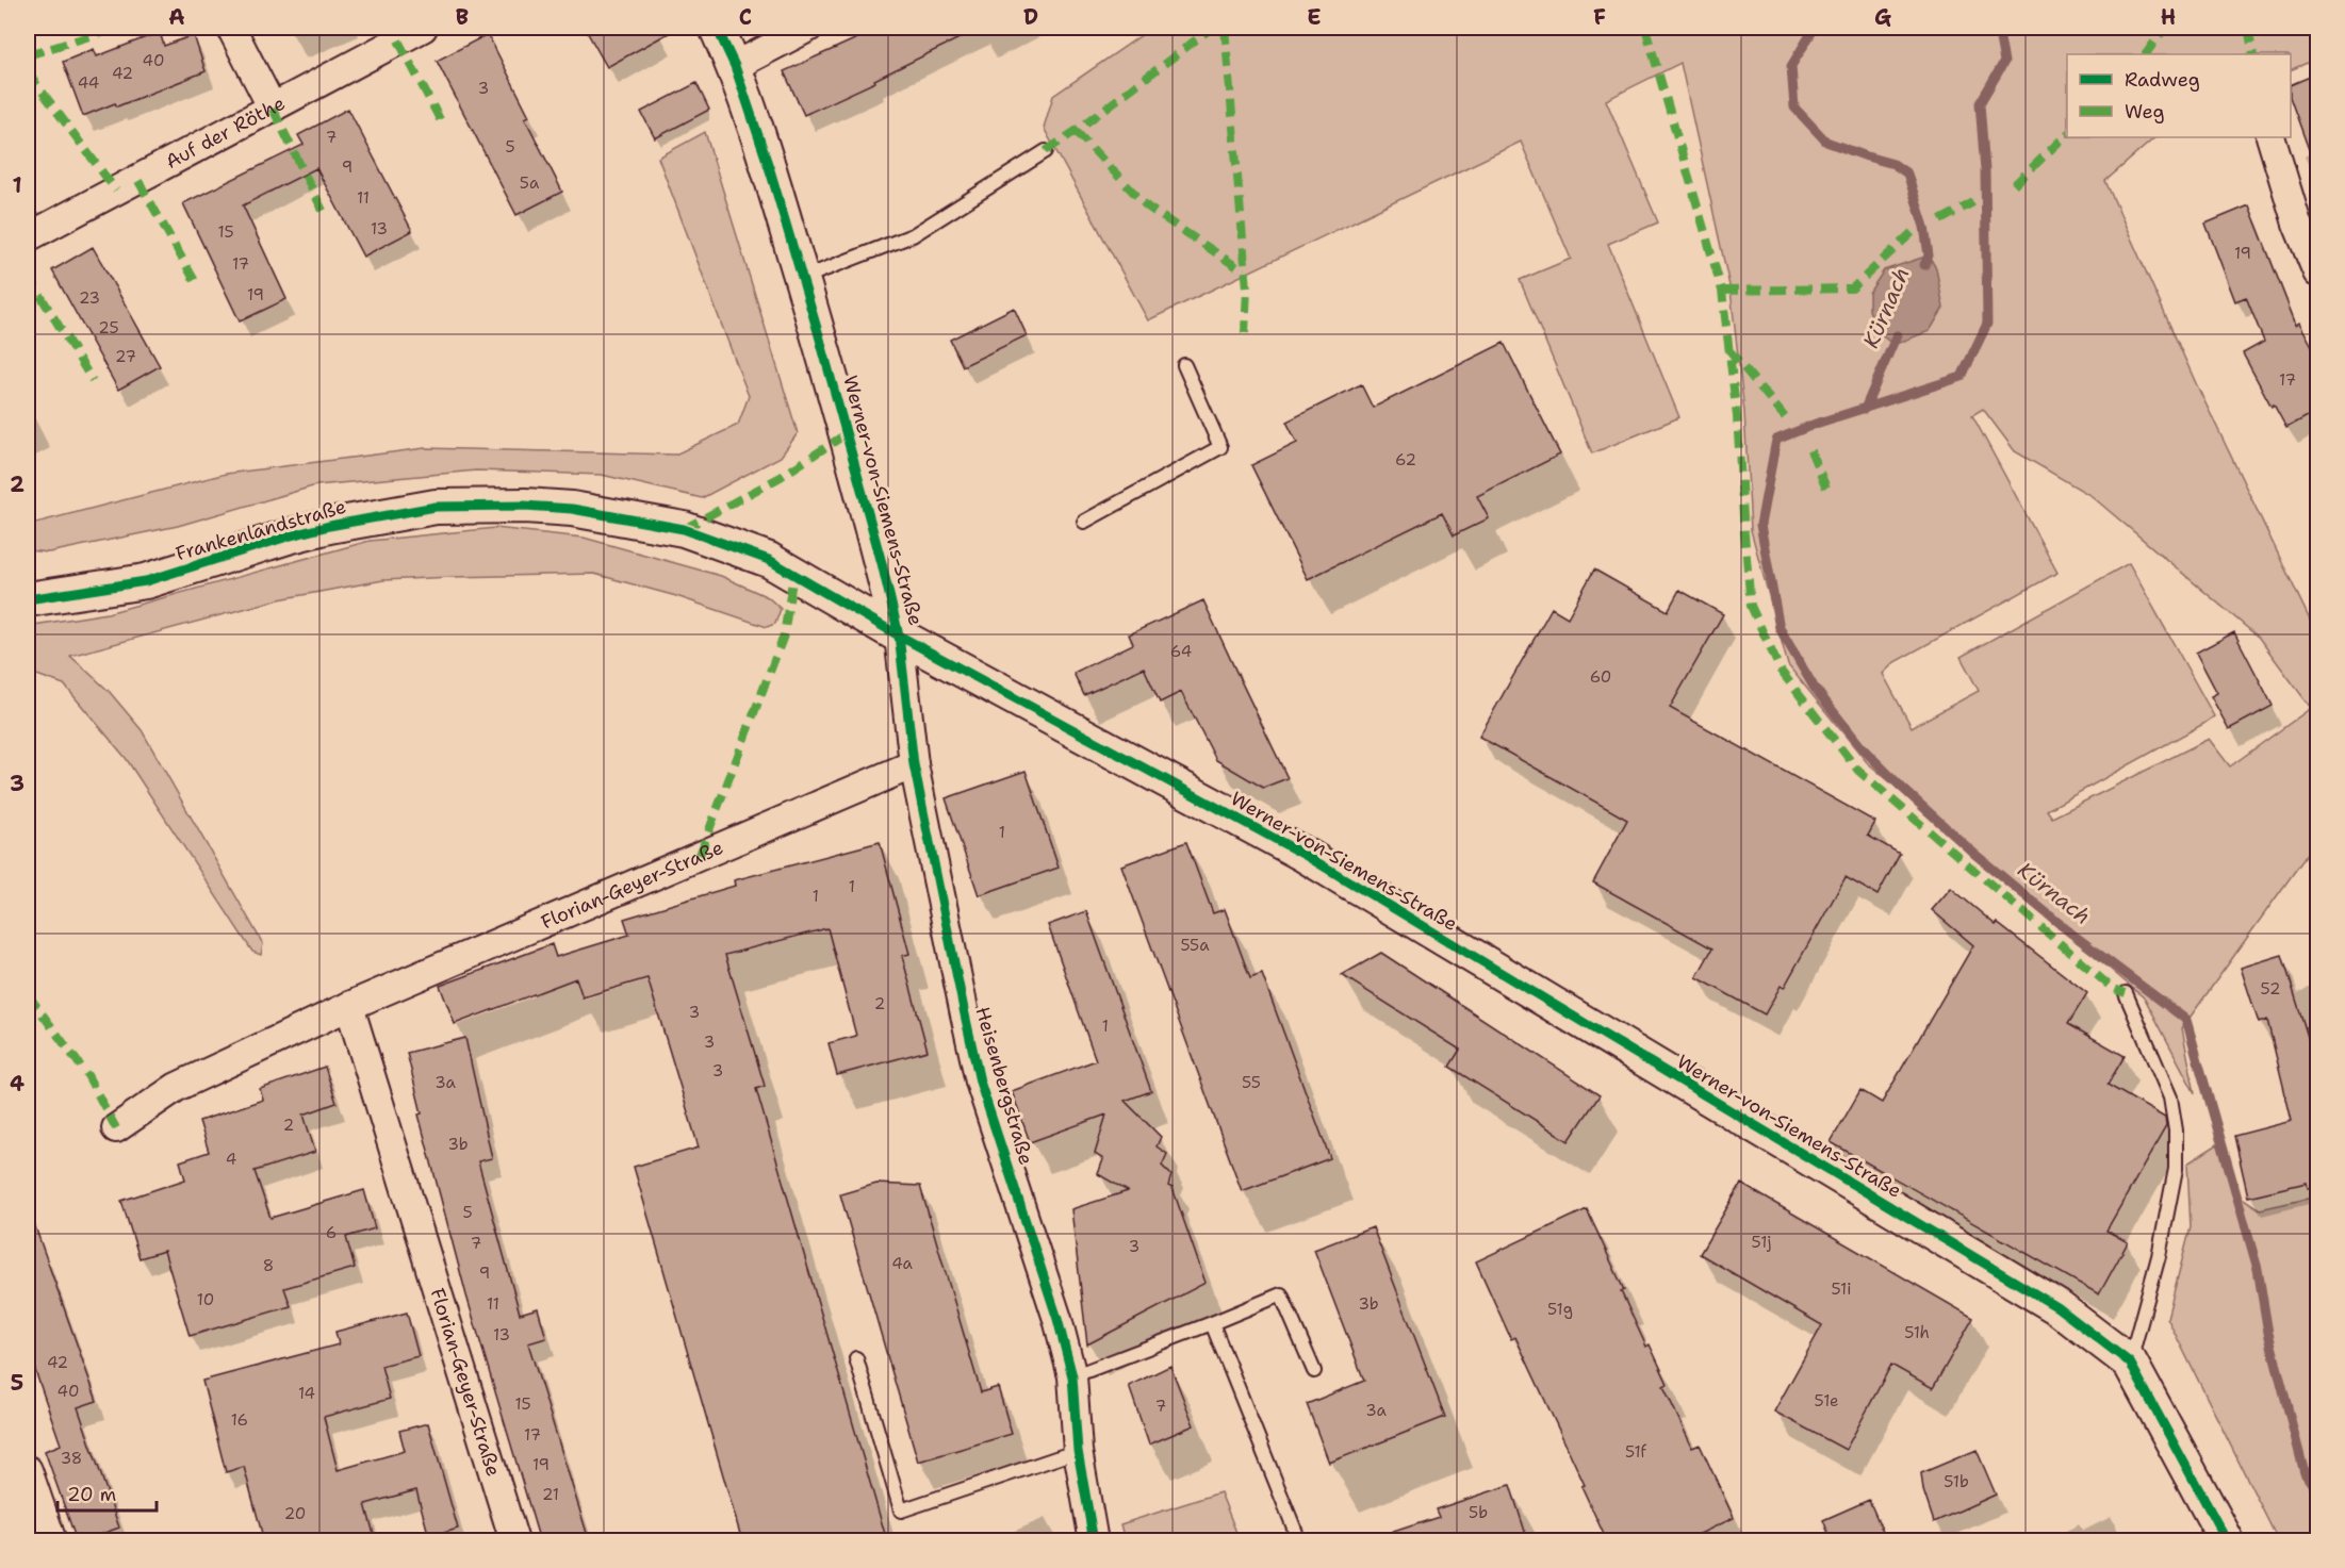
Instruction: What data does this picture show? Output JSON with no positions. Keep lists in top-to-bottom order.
{
  "streets": {
    "street": [
      "Auf der Röthe",
      "Werner-von-Siemens-Straße",
      "Frankenlandstraße",
      "Florian-Geyer-Straße",
      "Heisenbergstraße"
    ]
  },
  "crossings": [
    ["Werner-von-Siemens-Straße", "Frankenlandstraße"],
    ["Werner-von-Siemens-Straße", "Heisenbergstraße"],
    ["Frankenlandstraße", "Heisenbergstraße"],
    ["Florian-Geyer-Straße", "Heisenbergstraße"]
  ],
  "water": ["Kürnach"],
  "house_numbers": [
    "40",
    "42",
    "44",
    "3",
    "7",
    "5",
    "9",
    "5a",
    "11",
    "13",
    "15",
    "19",
    "17",
    "19",
    "23",
    "25",
    "27",
    "17",
    "62",
    "64",
    "60",
    "1",
    "1",
    "1",
    "55a",
    "52",
    "2",
    "3",
    "1",
    "3",
    "3",
    "3a",
    "55",
    "2",
    "3b",
    "4",
    "5",
    "6",
    "51j",
    "7",
    "3",
    "4a",
    "8",
    "9",
    "51i",
    "10",
    "11",
    "3b",
    "51g",
    "51h",
    "13",
    "42",
    "40",
    "14",
    "51e",
    "15",
    "7",
    "3a",
    "16",
    "17",
    "51f",
    "38",
    "19",
    "51b",
    "21",
    "5b",
    "20"
  ],
  "legend": ["Radweg", "Weg"],
  "scale_bar": "20 m",
  "grid": {
    "columns": [
      "A",
      "B",
      "C",
      "D",
      "E",
      "F",
      "G",
      "H"
    ],
    "rows": [
      "1",
      "2",
      "3",
      "4",
      "5"
    ]
  }
}
